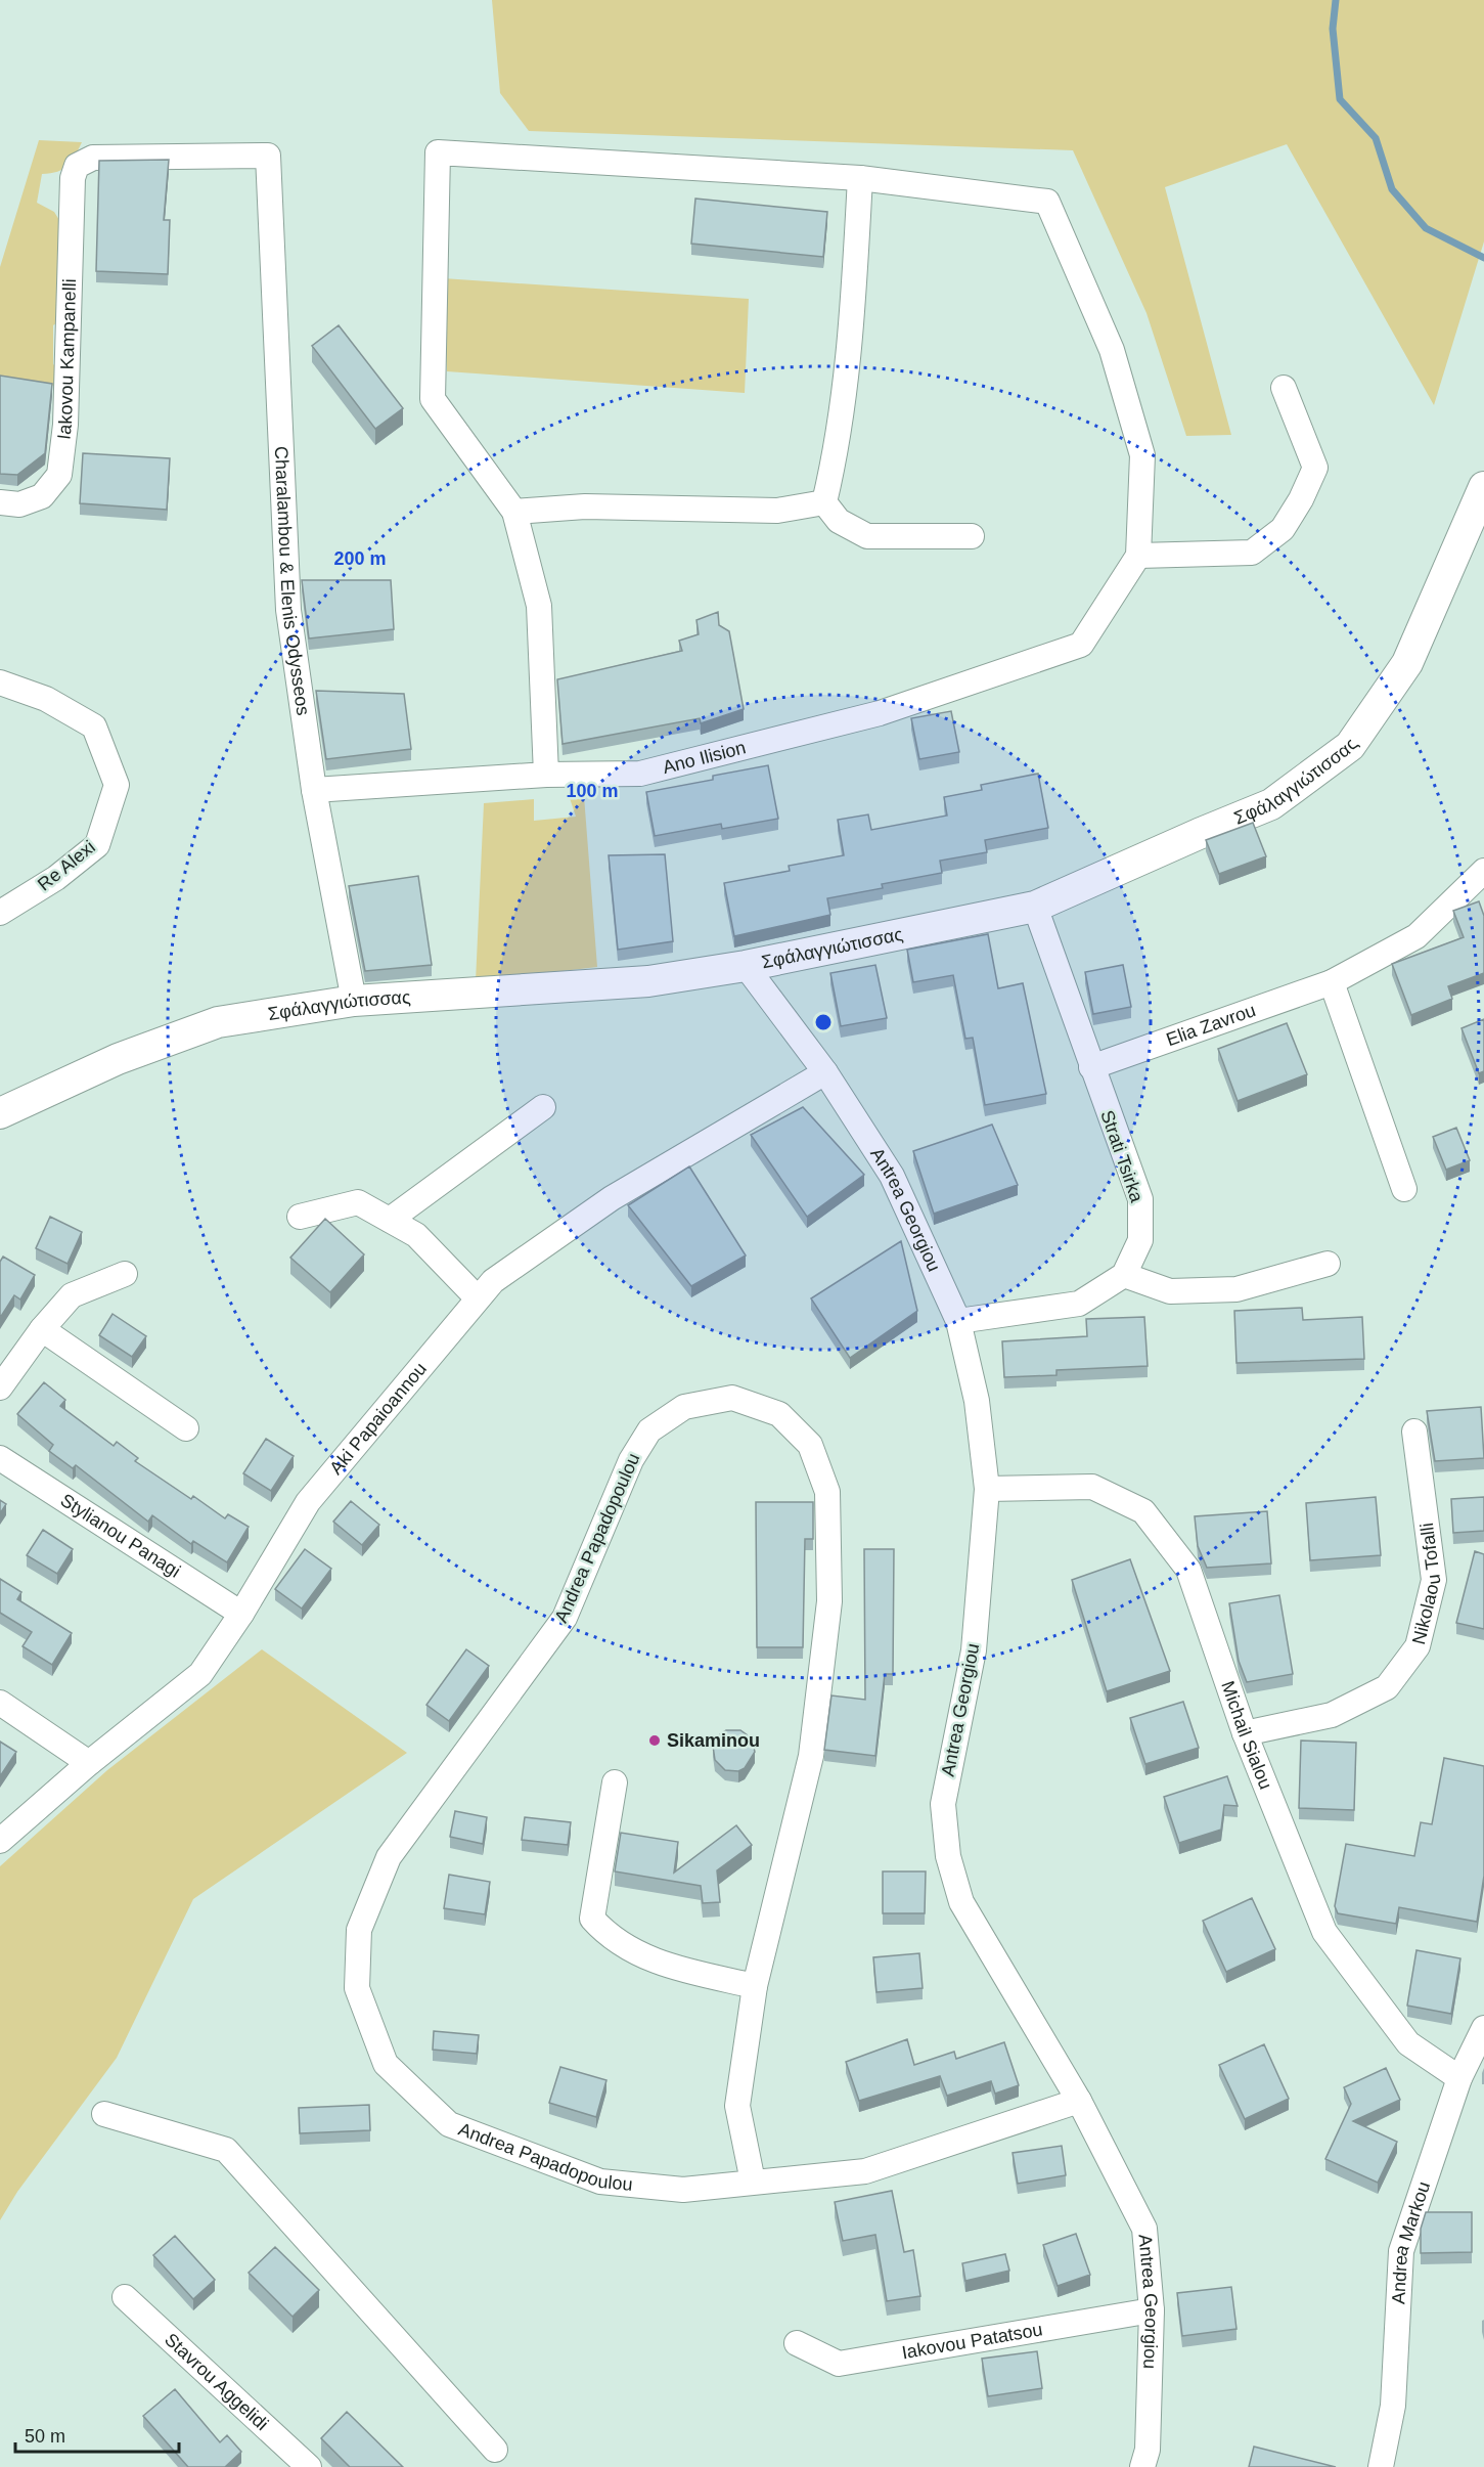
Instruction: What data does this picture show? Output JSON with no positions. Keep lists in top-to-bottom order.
{
  "streets": {
    "street": [
      "Iakovou Kampanelli",
      "Charalambou & Elenis Odysseos",
      "Ano Ilision",
      "Σφάλαγγιώτισσας",
      "Re Alexi",
      "Elia Zavrou",
      "Strati Tsirka",
      "Antrea Georgiou",
      "Aki Papaioannou",
      "Stylianou Panagi",
      "Andrea Papadopoulou",
      "Nikolaou Tofalli",
      "Michail Sialou",
      "Andrea Markou",
      "Iakovou Patatsou",
      "Stavrou Aggelidi"
    ]
  },
  "crossings": [
    ["Iakovou Kampanelli", "Charalambou & Elenis Odysseos"],
    ["Charalambou & Elenis Odysseos", "Ano Ilision"],
    ["Charalambou & Elenis Odysseos", "Σφάλαγγιώτισσας"],
    ["Σφάλαγγιώτισσας", "Strati Tsirka"],
    ["Σφάλαγγιώτισσας", "Antrea Georgiou"],
    ["Elia Zavrou", "Strati Tsirka"],
    ["Antrea Georgiou", "Aki Papaioannou"],
    ["Antrea Georgiou", "Andrea Papadopoulou"],
    ["Antrea Georgiou", "Michail Sialou"],
    ["Antrea Georgiou", "Iakovou Patatsou"],
    ["Aki Papaioannou", "Stylianou Panagi"],
    ["Nikolaou Tofalli", "Michail Sialou"],
    ["Michail Sialou", "Andrea Markou"]
  ],
  "places": ["Sikaminou"],
  "scale_bar": "50 m",
  "rings": ["200 m", "100 m"]
}
